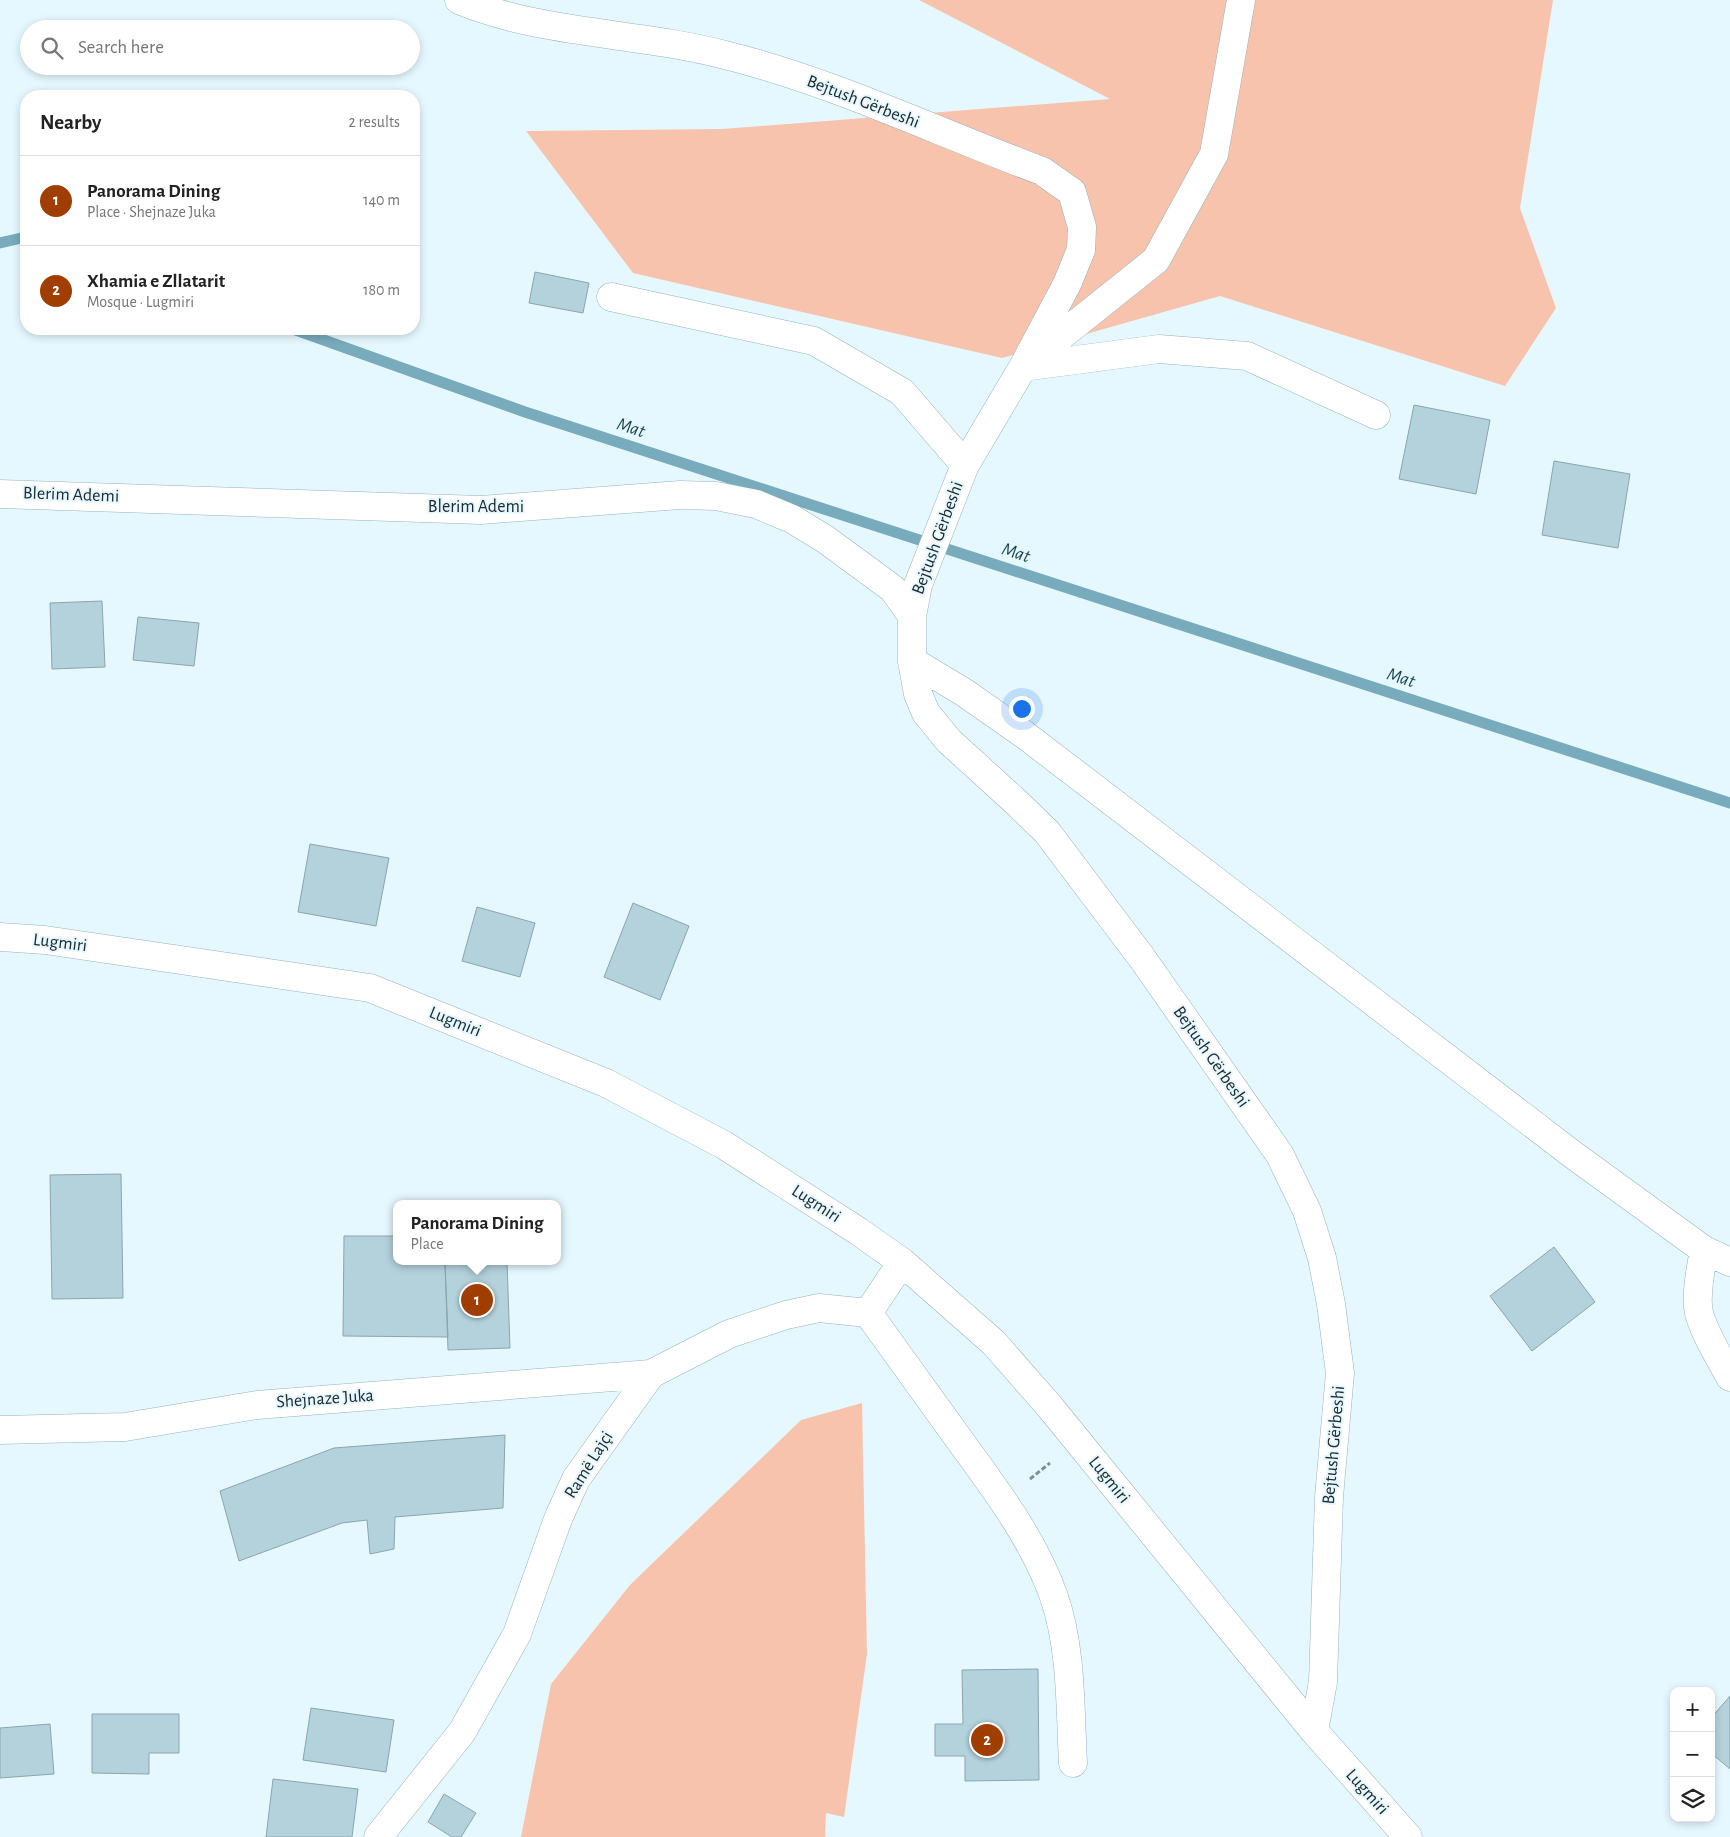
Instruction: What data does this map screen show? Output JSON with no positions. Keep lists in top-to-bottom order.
{
  "streets": {
    "street": [
      "Bejtush Gërbeshi",
      "Blerim Ademi",
      "Lugmiri",
      "Shejnaze Juka",
      "Ramë Lajçi"
    ]
  },
  "crossings": [
    ["Bejtush Gërbeshi", "Blerim Ademi"],
    ["Bejtush Gërbeshi", "Lugmiri"],
    ["Shejnaze Juka", "Ramë Lajçi"]
  ],
  "water": ["Mat"],
  "page": {
    "search": "Search here",
    "heading": ["Nearby", "2 results"],
    "list": [
      {
        "mark": "1",
        "name": "Panorama Dining",
        "note": "Place · Shejnaze Juka",
        "value": "140 m"
      },
      {
        "mark": "2",
        "name": "Xhamia e Zllatarit",
        "note": "Mosque · Lugmiri",
        "value": "180 m"
      }
    ],
    "popup": ["Panorama Dining", "Place"],
    "pins": ["1", "2"],
    "map_buttons": ["+", "−"]
  }
}
